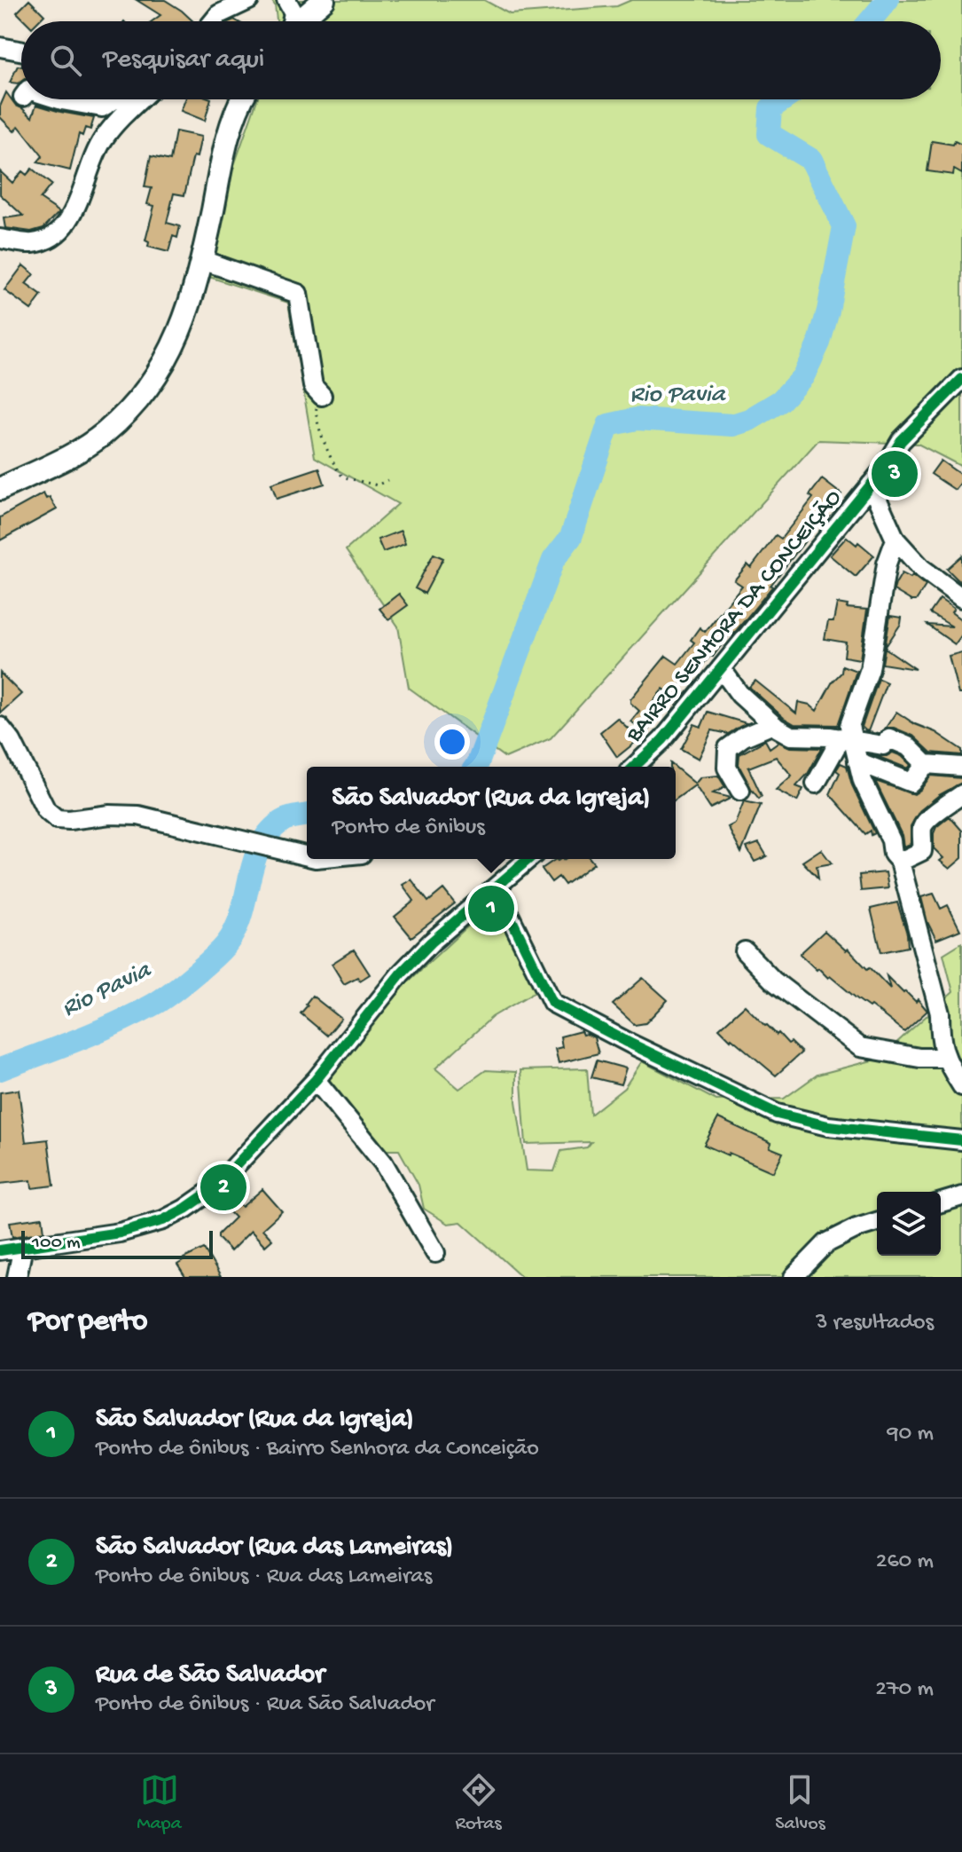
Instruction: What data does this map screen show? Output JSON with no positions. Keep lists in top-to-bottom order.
{
  "streets": {
    "street": ["BAIRRO SENHORA DA CONCEIÇÃO"]
  },
  "water": ["Rio Pavia"],
  "scale_bar": "100 m",
  "page": {
    "search": "Pesquisar aqui",
    "pins": ["3", "1", "2"],
    "popup": ["São Salvador (Rua da Igreja)", "Ponto de ônibus"],
    "scale": "100 m",
    "heading": ["Por perto", "3 resultados"],
    "list": [
      {
        "mark": "1",
        "name": "São Salvador (Rua da Igreja)",
        "note": "Ponto de ônibus · Bairro Senhora da Conceição",
        "value": "90 m"
      },
      {
        "mark": "2",
        "name": "São Salvador (Rua das Lameiras)",
        "note": "Ponto de ônibus · Rua das Lameiras",
        "value": "260 m"
      },
      {
        "mark": "3",
        "name": "Rua de São Salvador",
        "note": "Ponto de ônibus · Rua São Salvador",
        "value": "270 m"
      }
    ],
    "nav": ["Mapa", "Rotas", "Salvos"]
  }
}
